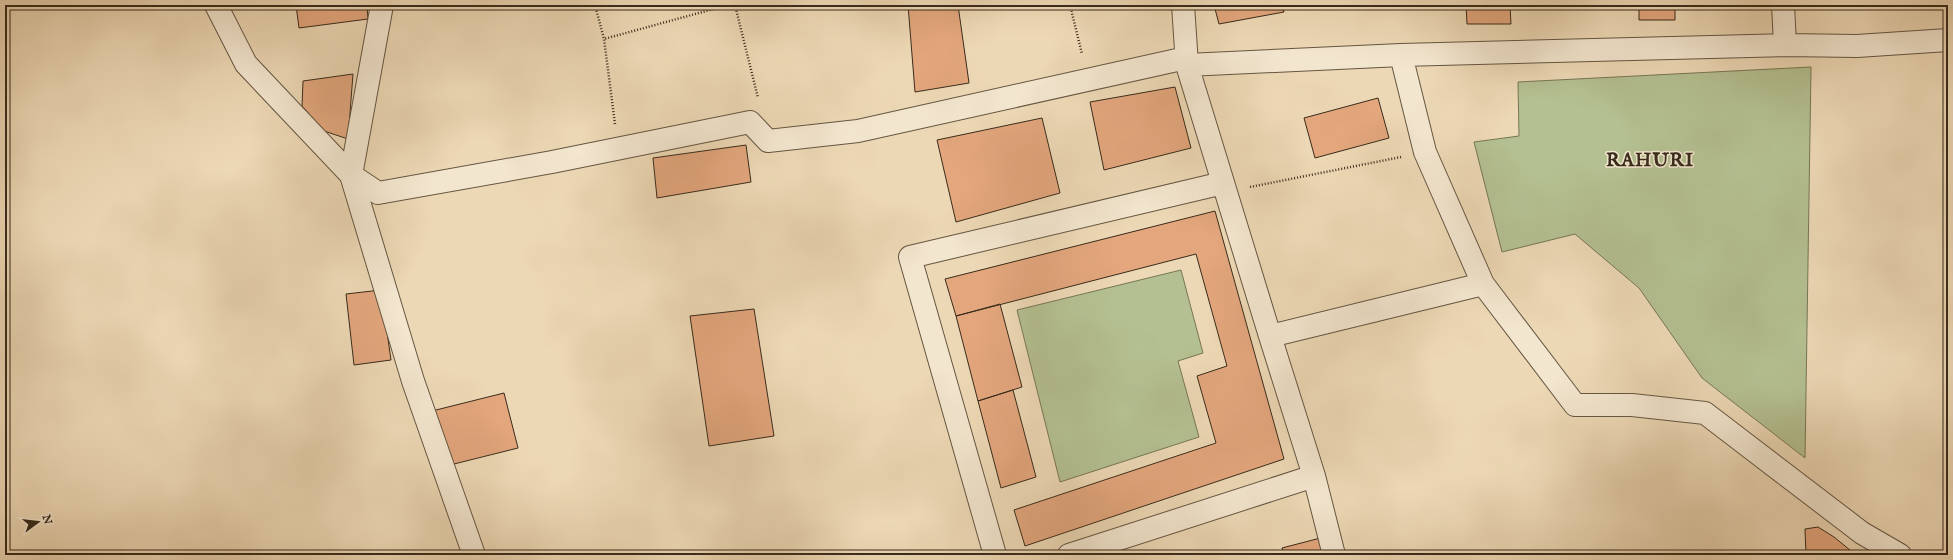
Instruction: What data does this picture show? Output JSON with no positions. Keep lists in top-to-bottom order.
{
  "districts": ["RAHURI"],
  "north": "right"
}
